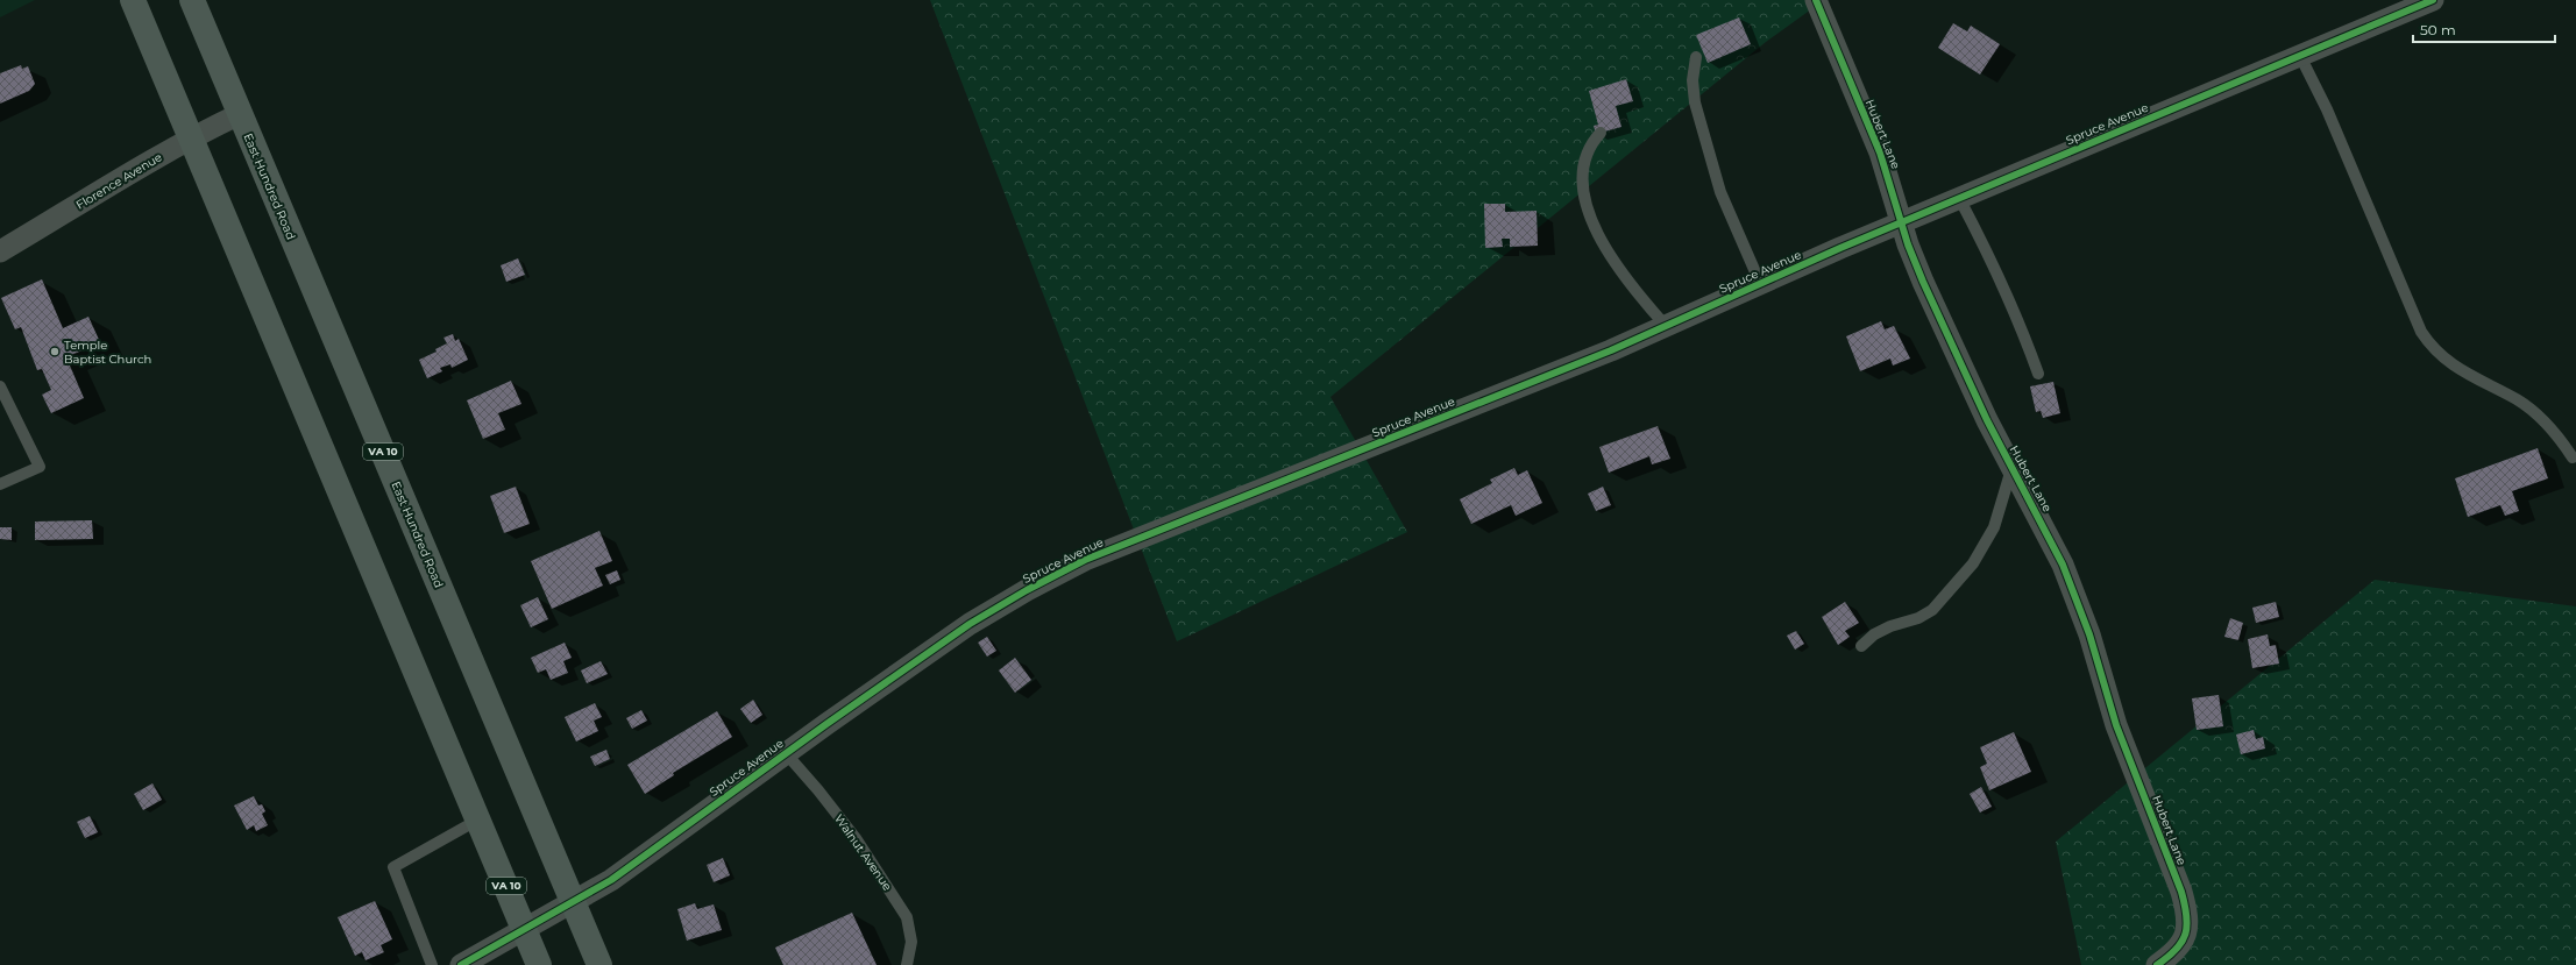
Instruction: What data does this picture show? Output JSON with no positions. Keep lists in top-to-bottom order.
{
  "streets": {
    "highway": ["East Hundred Road", "VA 10"],
    "street": ["Spruce Avenue", "Hubert Lane", "Florence Avenue"],
    "lane": ["Walnut Avenue"]
  },
  "crossings": [
    ["Spruce Avenue", "Hubert Lane"],
    ["Spruce Avenue", "East Hundred Road"],
    ["Spruce Avenue", "VA 10"],
    ["Spruce Avenue", "Walnut Avenue"],
    ["Florence Avenue", "East Hundred Road"],
    ["Florence Avenue", "VA 10"]
  ],
  "places": ["Temple Baptist Church"],
  "scale_bar": "50 m"
}
